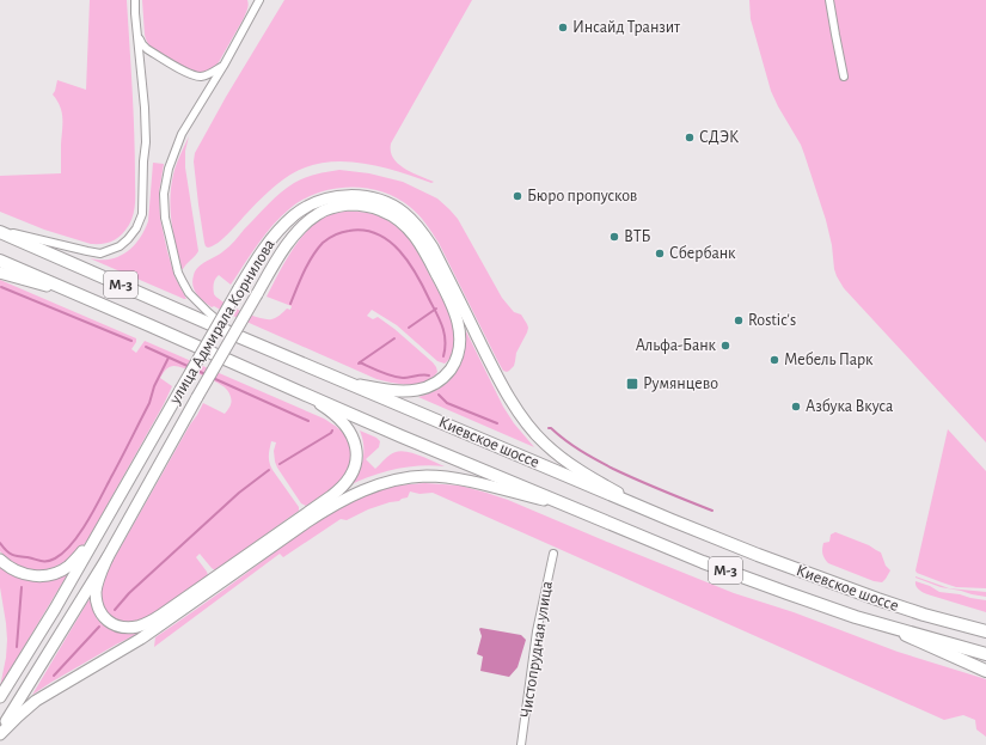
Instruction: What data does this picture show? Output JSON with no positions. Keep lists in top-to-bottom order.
{
  "streets": {
    "main road": ["М-3", "улица Адмирала Корнилова", "Киевское шоссе"],
    "street": ["Чистопрудная улица"]
  },
  "crossings": [
    ["улица Адмирала Корнилова", "Киевское шоссе"]
  ],
  "places": {
    "other": [
      "Инсайд Транзит",
      "СДЭК",
      "Бюро пропусков",
      "ВТБ",
      "Сбербанк",
      "Rostic's",
      "Альфа-Банк",
      "Мебель Парк",
      "Азбука Вкуса"
    ],
    "transit": ["Румянцево"]
  }
}
